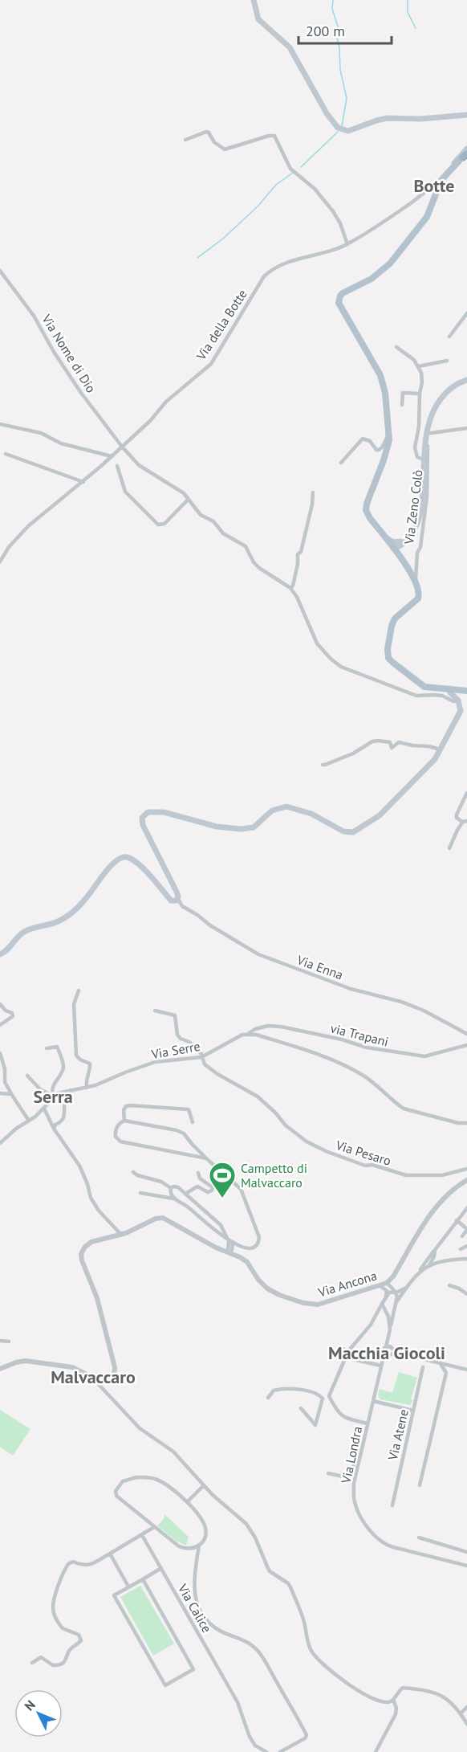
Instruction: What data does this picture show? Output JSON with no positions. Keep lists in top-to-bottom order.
{
  "streets": {
    "street": [
      "Via della Botte",
      "Via Nome di Dio",
      "Via Zeno Colò",
      "Via Enna",
      "via Trapani",
      "Via Serre",
      "Via Pesaro",
      "Via Ancona",
      "Via Atene",
      "Via Londra",
      "Via Calice"
    ]
  },
  "crossings": [
    ["Via della Botte", "Via Nome di Dio"],
    ["via Trapani", "Via Serre"],
    ["Via Serre", "Via Pesaro"]
  ],
  "districts": [
    "Botte",
    "Serra",
    "Macchia Giocoli",
    "Malvaccaro"
  ],
  "places": {
    "sports": ["Campetto di Malvaccaro"]
  },
  "scale_bar": "200 m",
  "north": "top left"
}
